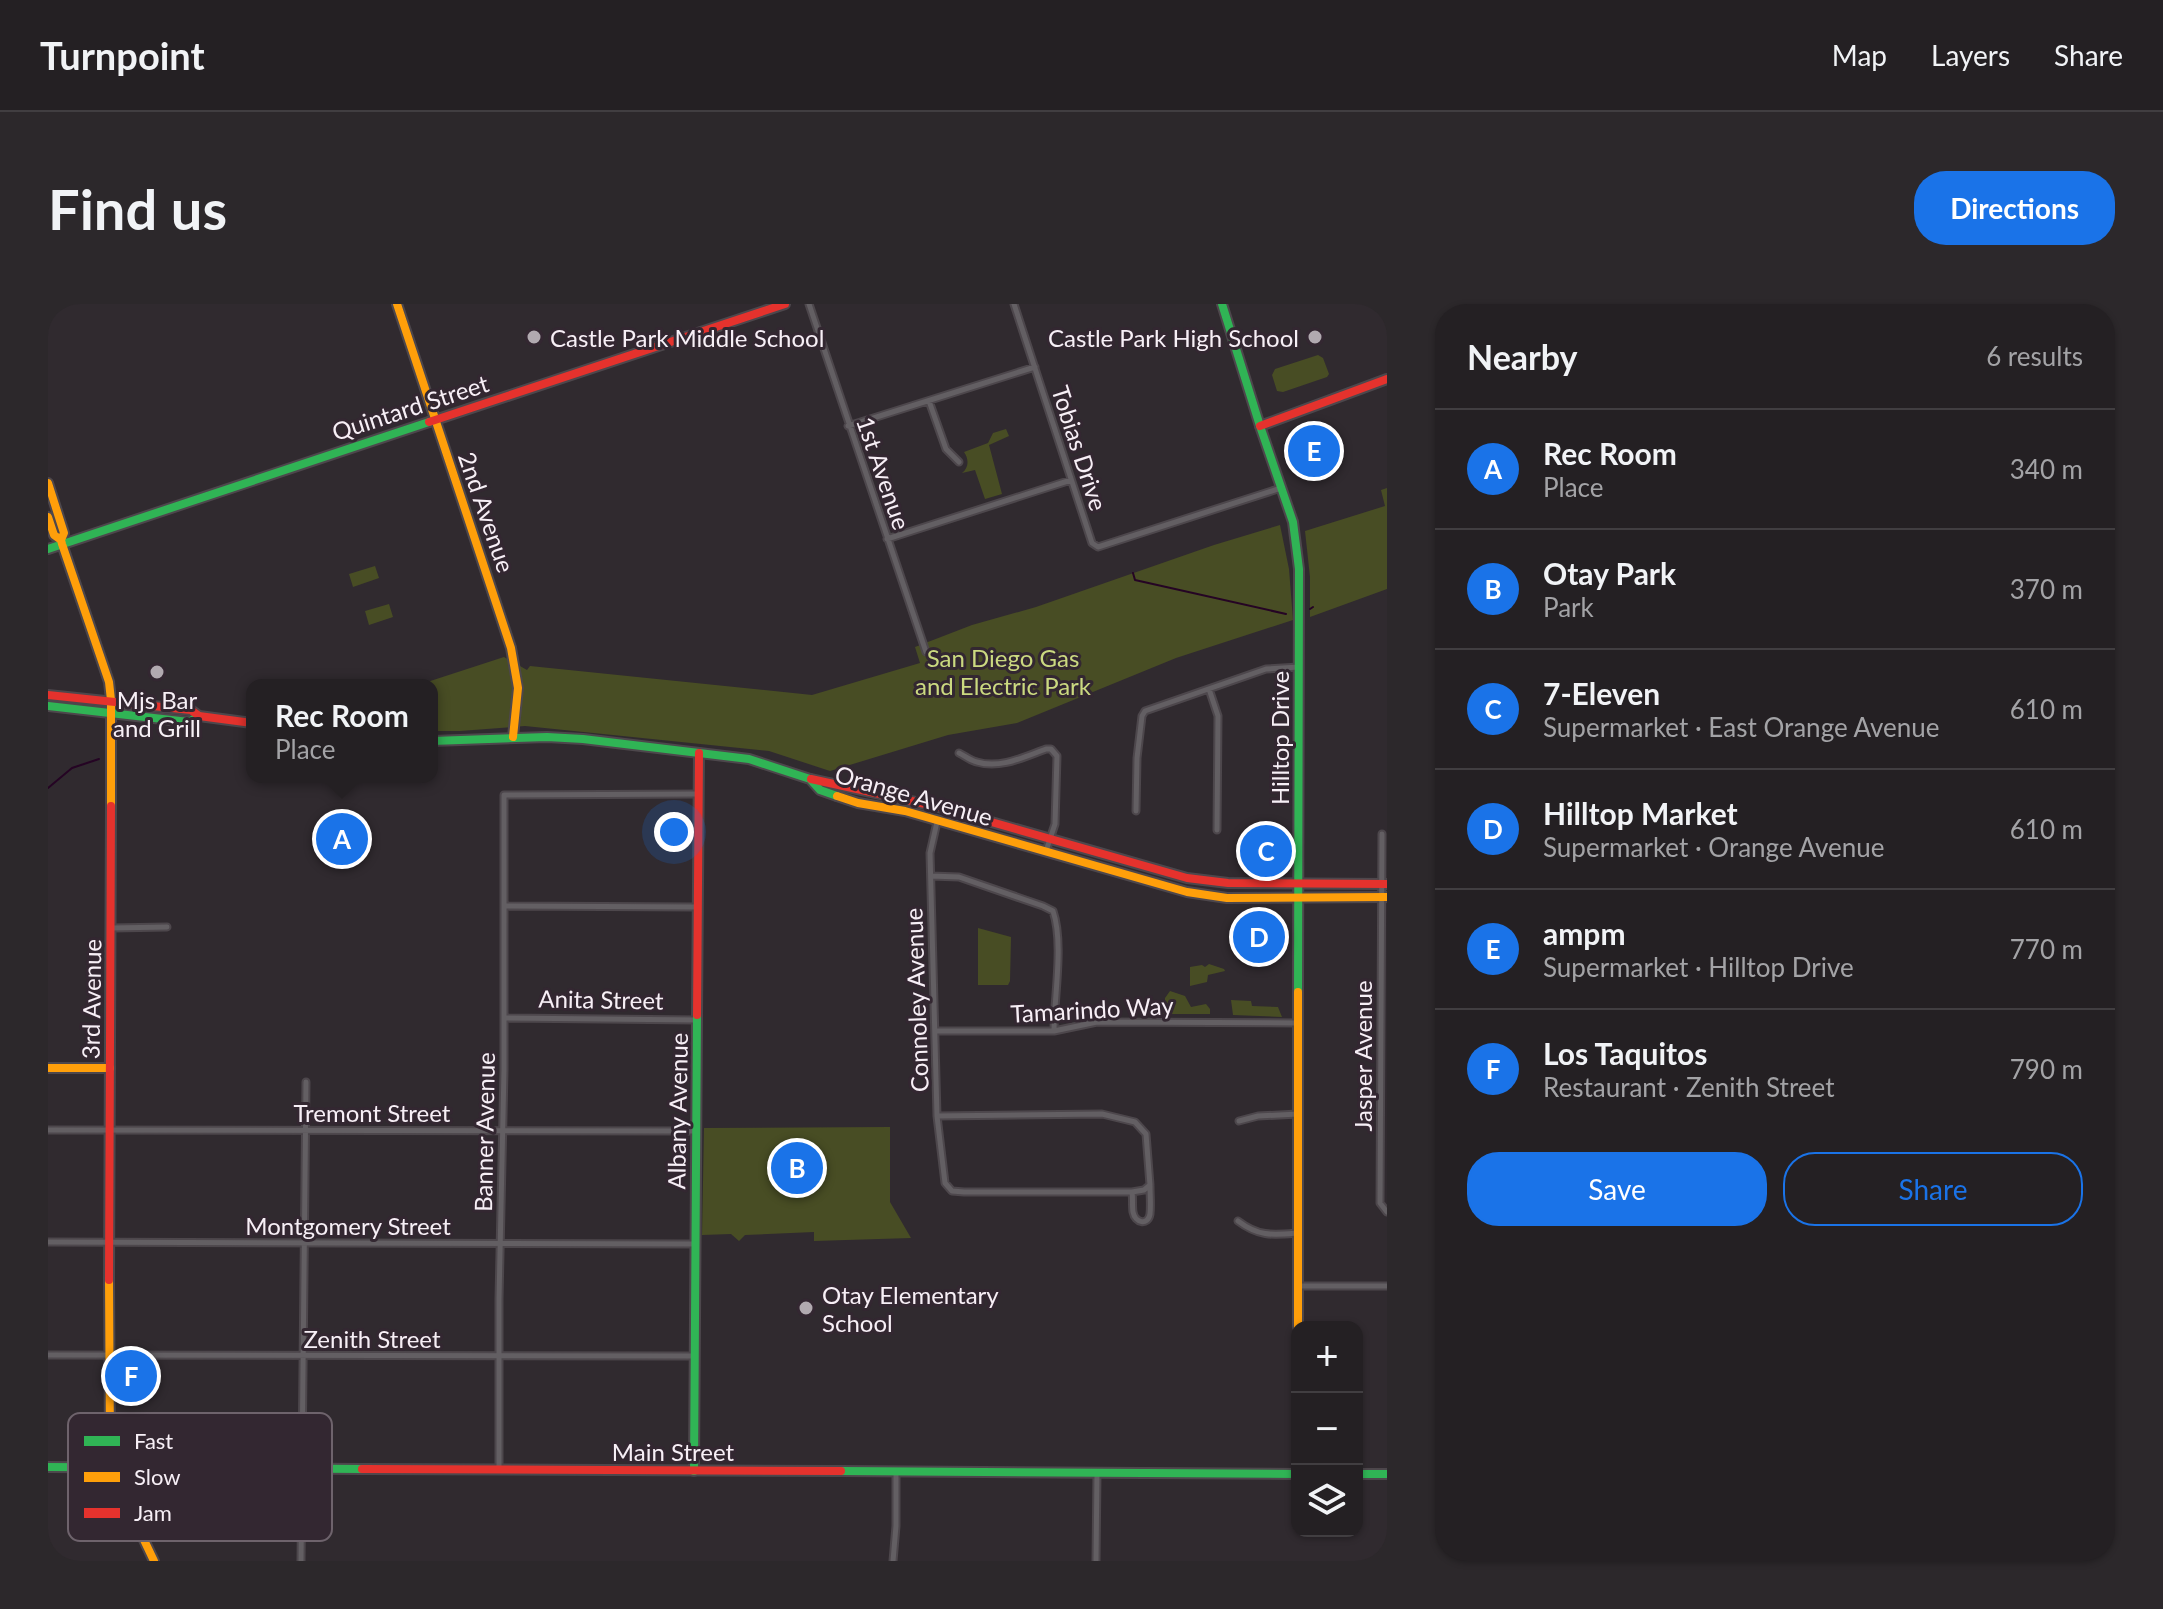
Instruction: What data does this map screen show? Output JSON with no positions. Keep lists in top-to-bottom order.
{
  "streets": {
    "main road": [
      "Quintard Street",
      "2nd Avenue",
      "Hilltop Drive",
      "Orange Avenue",
      "3rd Avenue",
      "Albany Avenue",
      "Main Street"
    ],
    "street": [
      "Tobias Drive",
      "1st Avenue",
      "Anita Street",
      "Connoley Avenue",
      "Tamarindo Way",
      "Jasper Avenue",
      "Tremont Street",
      "Banner Avenue",
      "Montgomery Street",
      "Zenith Street"
    ]
  },
  "crossings": [
    ["Quintard Street", "2nd Avenue"],
    ["Quintard Street", "3rd Avenue"],
    ["Tobias Drive", "Hilltop Drive"],
    ["2nd Avenue", "Orange Avenue"],
    ["Hilltop Drive", "Orange Avenue"],
    ["Hilltop Drive", "Tamarindo Way"],
    ["Orange Avenue", "Connoley Avenue"],
    ["Orange Avenue", "Jasper Avenue"],
    ["Orange Avenue", "Albany Avenue"],
    ["3rd Avenue", "Tremont Street"],
    ["3rd Avenue", "Montgomery Street"],
    ["3rd Avenue", "Zenith Street"],
    ["Anita Street", "Albany Avenue"],
    ["Anita Street", "Banner Avenue"],
    ["Connoley Avenue", "Tamarindo Way"],
    ["Albany Avenue", "Tremont Street"],
    ["Albany Avenue", "Banner Avenue"],
    ["Albany Avenue", "Montgomery Street"],
    ["Albany Avenue", "Zenith Street"],
    ["Albany Avenue", "Main Street"],
    ["Tremont Street", "Banner Avenue"],
    ["Banner Avenue", "Montgomery Street"],
    ["Banner Avenue", "Zenith Street"],
    ["Banner Avenue", "Main Street"]
  ],
  "parks": ["San Diego Gas and Electric Park"],
  "places": [
    "Castle Park Middle School",
    "Castle Park High School",
    "Mjs Bar and Grill",
    "Otay Elementary School"
  ],
  "legend": ["Fast", "Slow", "Jam"],
  "page": {
    "header": "Turnpoint",
    "nav": ["Map", "Layers", "Share"],
    "buttons": [
      "Directions",
      ["Save", "Share"]
    ],
    "title": "Find us",
    "heading": ["Nearby", "6 results"],
    "list": [
      {
        "mark": "A",
        "name": "Rec Room",
        "note": "Place",
        "value": "340 m"
      },
      {
        "mark": "B",
        "name": "Otay Park",
        "note": "Park",
        "value": "370 m"
      },
      {
        "mark": "C",
        "name": "7-Eleven",
        "note": "Supermarket · East Orange Avenue",
        "value": "610 m"
      },
      {
        "mark": "D",
        "name": "Hilltop Market",
        "note": "Supermarket · Orange Avenue",
        "value": "610 m"
      },
      {
        "mark": "E",
        "name": "ampm",
        "note": "Supermarket · Hilltop Drive",
        "value": "770 m"
      },
      {
        "mark": "F",
        "name": "Los Taquitos",
        "note": "Restaurant · Zenith Street",
        "value": "790 m"
      }
    ],
    "pins": [
      "E",
      "A",
      "C",
      "D",
      "B",
      "F"
    ],
    "popup": ["Rec Room", "Place"],
    "map_buttons": ["+", "−"]
  }
}
